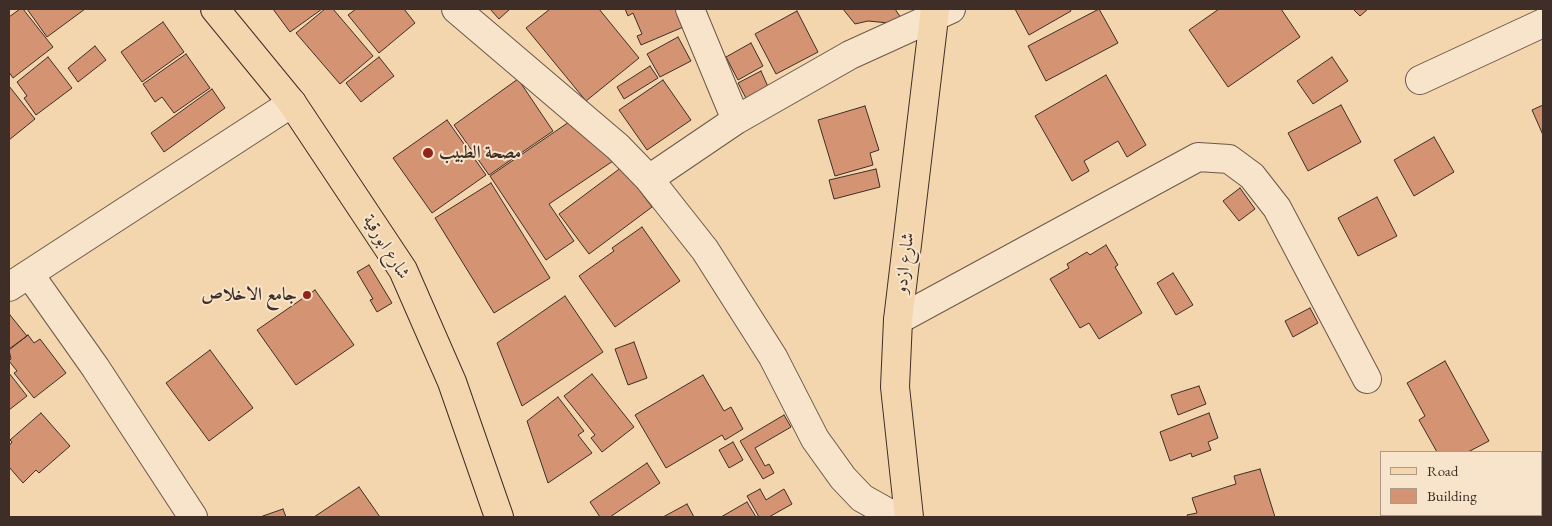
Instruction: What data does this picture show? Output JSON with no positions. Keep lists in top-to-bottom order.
{
  "streets": {
    "main road": ["شارع ابورقية", "شارع ازدو"]
  },
  "places": ["مصحة الطبيب", "جامع الاخلاص"],
  "legend": ["Road", "Building"]
}
